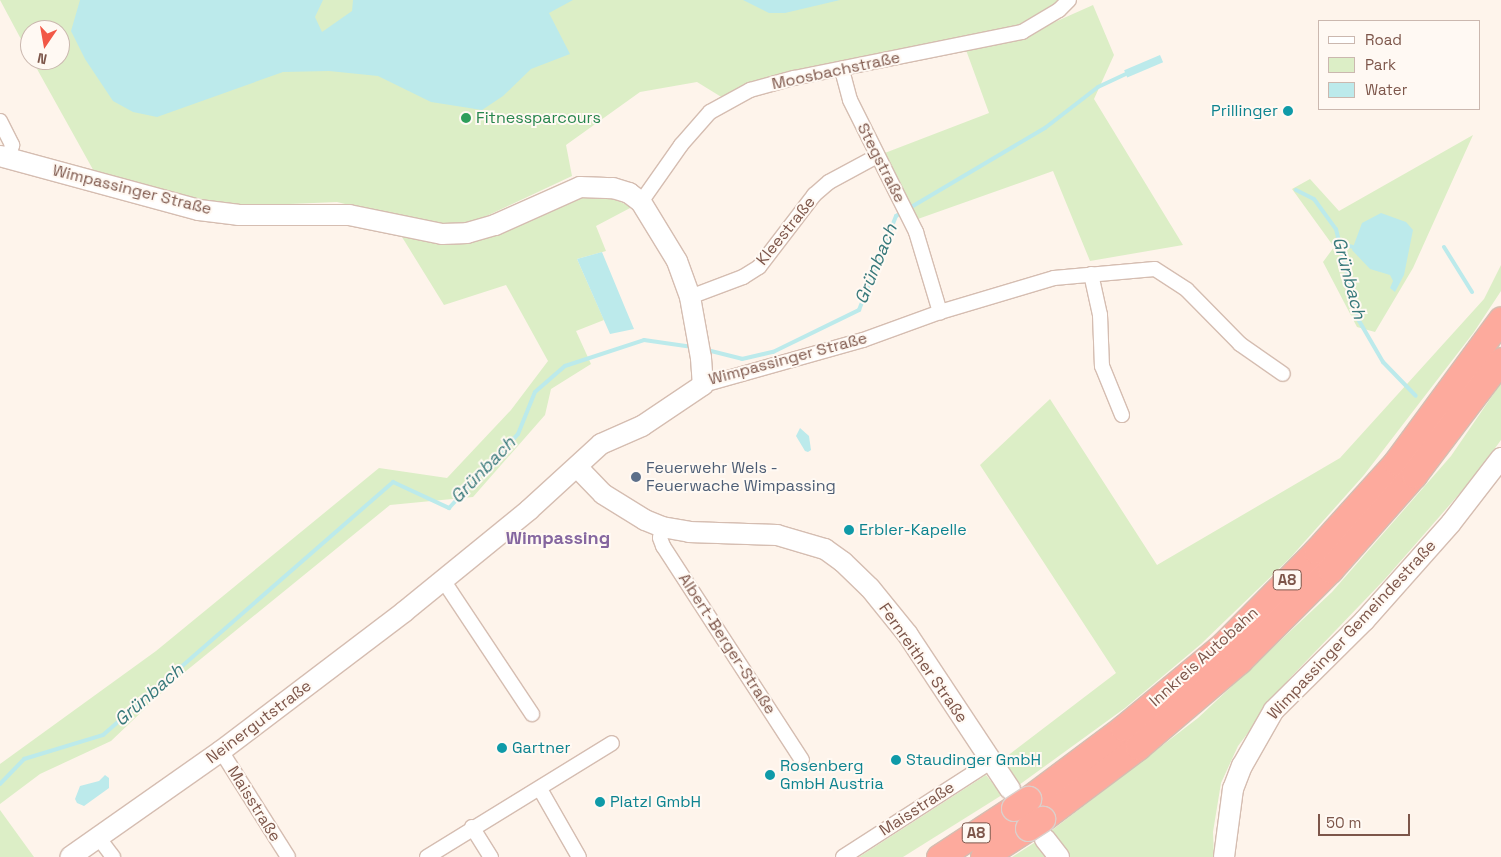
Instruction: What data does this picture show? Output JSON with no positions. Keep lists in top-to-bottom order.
{
  "streets": {
    "highway": ["A8", "Innkreis Autobahn"],
    "street": [
      "Moosbachstraße",
      "Stegstraße",
      "Wimpassinger Straße",
      "Kleestraße",
      "Wimpassinger Gemeindestraße",
      "Albert-Berger-Straße",
      "Fernreither Straße",
      "Neinergutstraße",
      "Maisstraße"
    ]
  },
  "crossings": [
    ["Moosbachstraße", "Stegstraße"],
    ["Moosbachstraße", "Wimpassinger Straße"],
    ["Stegstraße", "Wimpassinger Straße"],
    ["Stegstraße", "Kleestraße"],
    ["Wimpassinger Straße", "Kleestraße"],
    ["Wimpassinger Straße", "Neinergutstraße"],
    ["Albert-Berger-Straße", "Fernreither Straße"],
    ["Innkreis Autobahn", "Fernreither Straße"],
    ["Fernreither Straße", "Neinergutstraße"],
    ["Fernreither Straße", "Maisstraße"],
    ["Neinergutstraße", "Maisstraße"]
  ],
  "districts": ["Wimpassing"],
  "water": ["Grünbach"],
  "places": [
    "Prillinger",
    "Fitnessparcours",
    "Feuerwehr Wels - Feuerwache Wimpassing",
    "Erbler-Kapelle",
    "Gartner",
    "Staudinger GmbH",
    "Rosenberg GmbH Austria",
    "Platzl GmbH"
  ],
  "legend": ["Road", "Park", "Water"],
  "scale_bar": "50 m",
  "north": "bottom"
}
